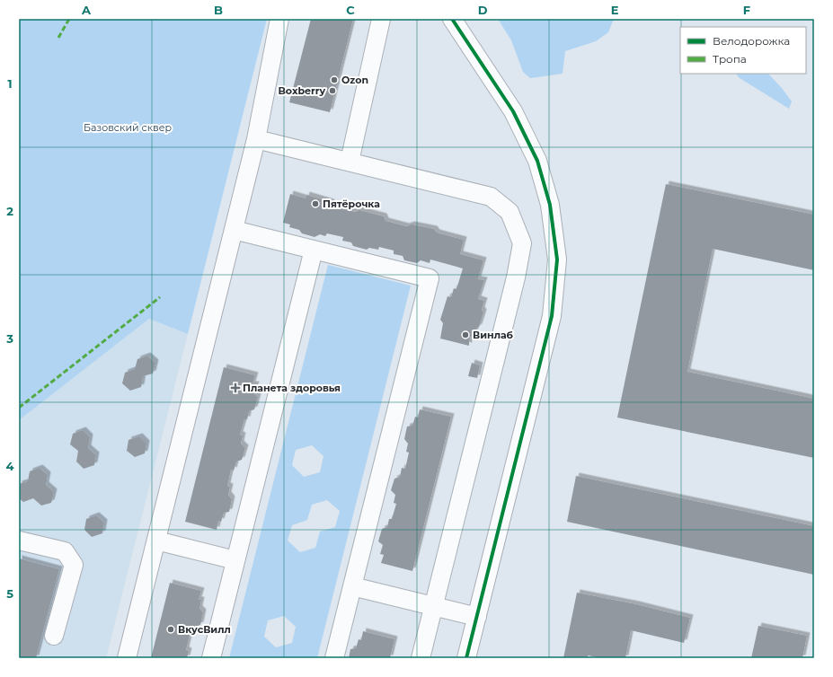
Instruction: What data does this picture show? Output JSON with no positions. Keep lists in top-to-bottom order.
{
  "parks": ["Базовский сквер"],
  "places": {
    "other": [
      "Ozon",
      "Boxberry",
      "Пятёрочка",
      "Винлаб",
      "ВкусВилл"
    ],
    "health": ["Планета здоровья"]
  },
  "legend": ["Велодорожка", "Тропа"],
  "grid": {
    "columns": [
      "A",
      "B",
      "C",
      "D",
      "E",
      "F"
    ],
    "rows": [
      "1",
      "2",
      "3",
      "4",
      "5"
    ]
  }
}
